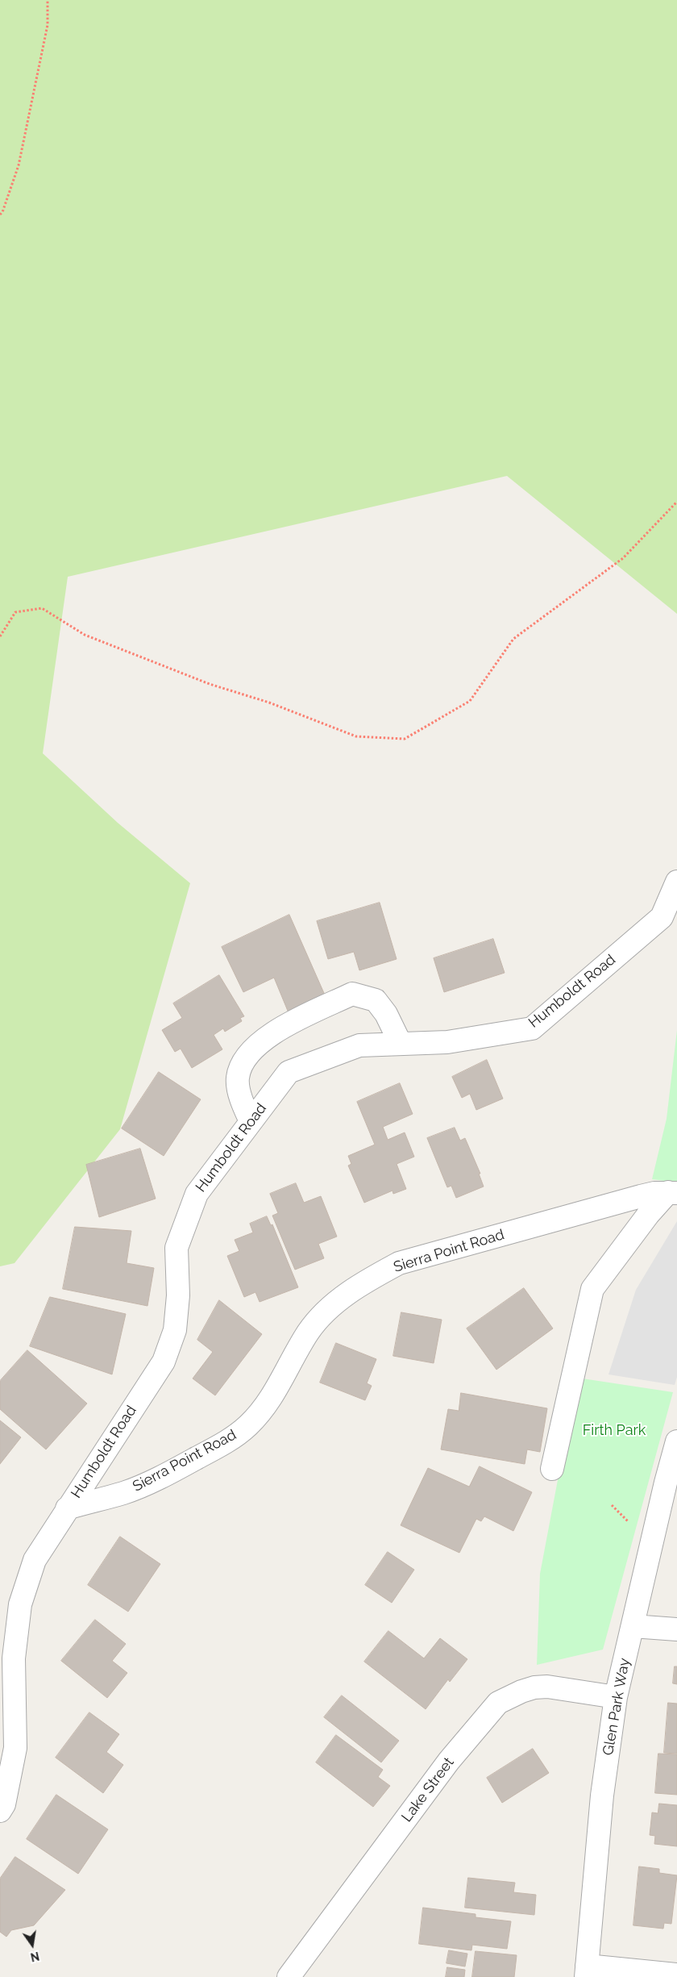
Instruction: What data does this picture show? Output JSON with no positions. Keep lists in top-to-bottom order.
{
  "streets": {
    "street": [
      "Humboldt Road",
      "Sierra Point Road",
      "Glen Park Way",
      "Lake Street"
    ]
  },
  "crossings": [
    ["Humboldt Road", "Sierra Point Road"],
    ["Glen Park Way", "Lake Street"]
  ],
  "parks": ["Firth Park"],
  "north": "bottom"
}
